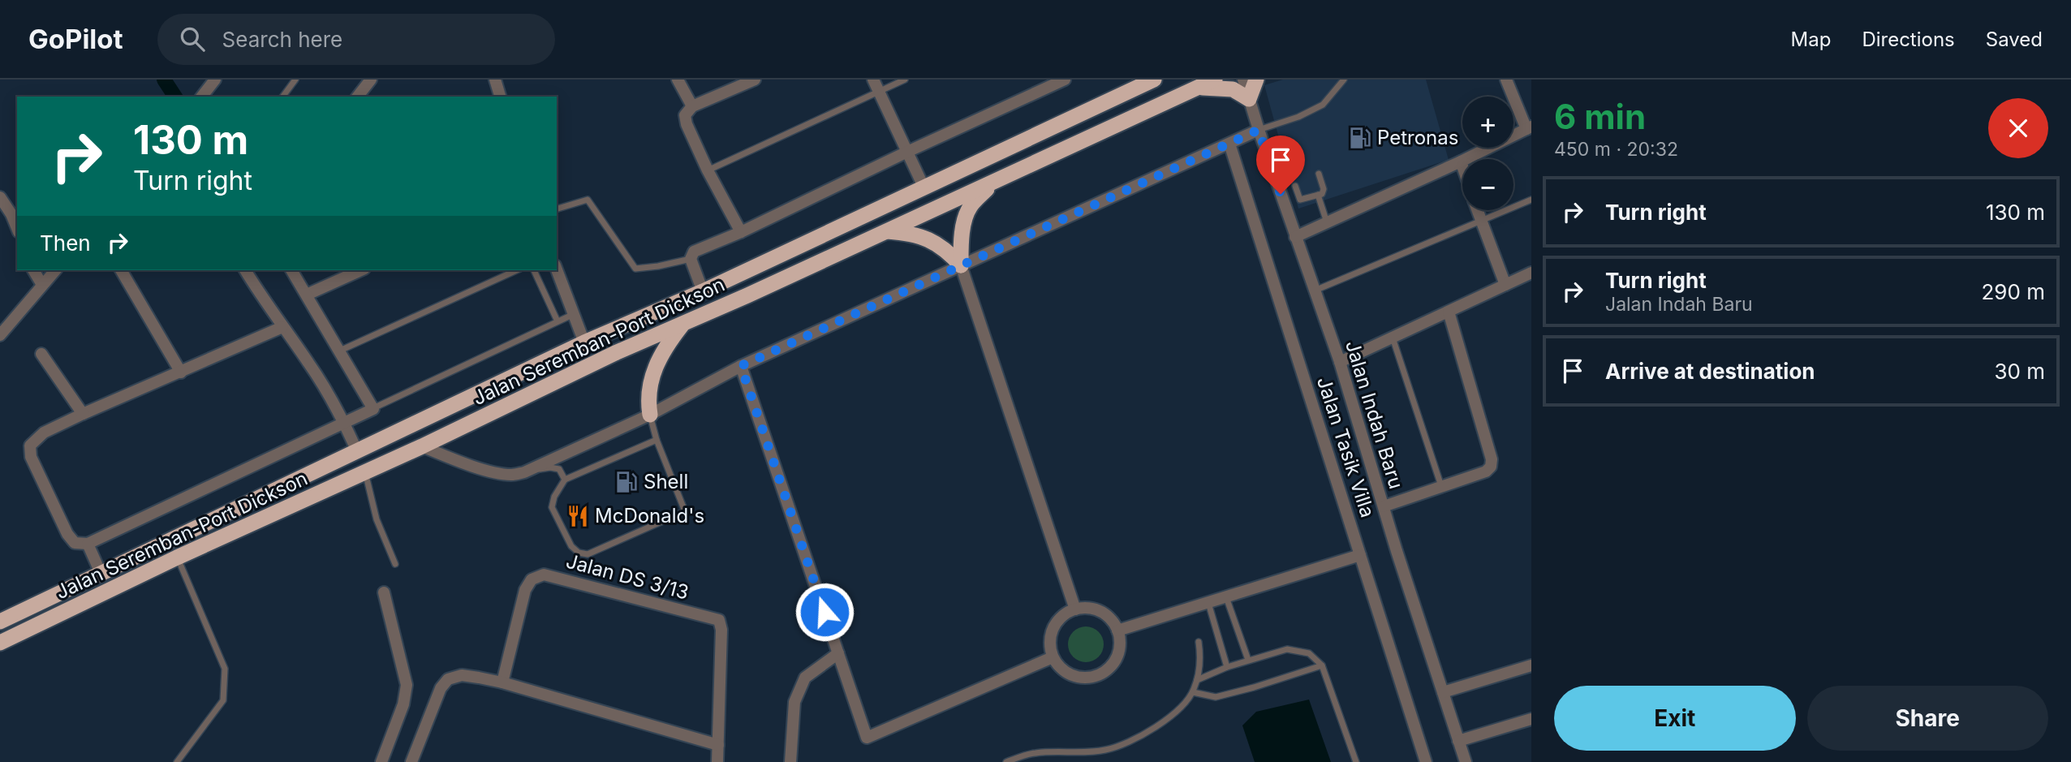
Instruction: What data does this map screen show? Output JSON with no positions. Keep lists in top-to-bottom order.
{
  "streets": {
    "highway": ["Jalan Seremban-Port Dickson"],
    "street": ["Jalan Indah Baru", "Jalan Tasik Villa", "Jalan DS 3/13"]
  },
  "places": {
    "fuel station": ["Petronas", "Shell"],
    "restaurant": ["McDonald's"]
  },
  "page": {
    "header": "GoPilot",
    "search": "Search here",
    "nav": ["Map", "Directions", "Saved"],
    "heading": ["6 min", "450 m · 20:32"],
    "map_buttons": ["+", "−"],
    "turn": ["130 m", "Turn right"],
    "list": [
      {
        "name": "Turn right",
        "value": "130 m"
      },
      {
        "name": "Turn right",
        "note": "Jalan Indah Baru",
        "value": "290 m"
      },
      {
        "name": "Arrive at destination",
        "value": "30 m"
      }
    ],
    "then": "Then",
    "buttons": ["Exit", "Share"]
  }
}
